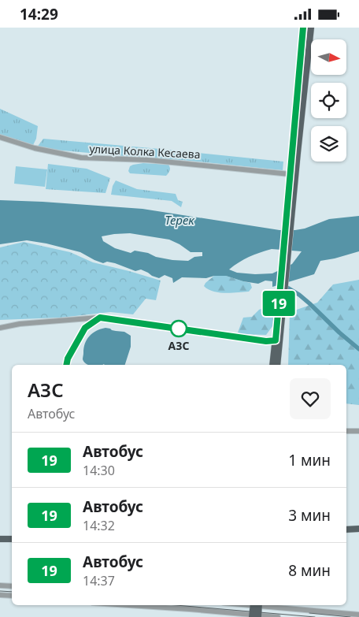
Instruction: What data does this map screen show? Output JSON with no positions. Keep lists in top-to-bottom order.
{
  "streets": {
    "street": ["улица Колка Кесаева"]
  },
  "water": ["Терек"],
  "places": ["АЗС"],
  "lines": ["bus line 19"],
  "north": "right",
  "page": {
    "status": "14:29",
    "on_map": "19",
    "heading": ["АЗС", "Автобус"],
    "list": [
      {
        "mark": "19",
        "name": "Автобус",
        "note": "14:30",
        "value": "1 мин"
      },
      {
        "mark": "19",
        "name": "Автобус",
        "note": "14:32",
        "value": "3 мин"
      },
      {
        "mark": "19",
        "name": "Автобус",
        "note": "14:37",
        "value": "8 мин"
      }
    ]
  }
}
